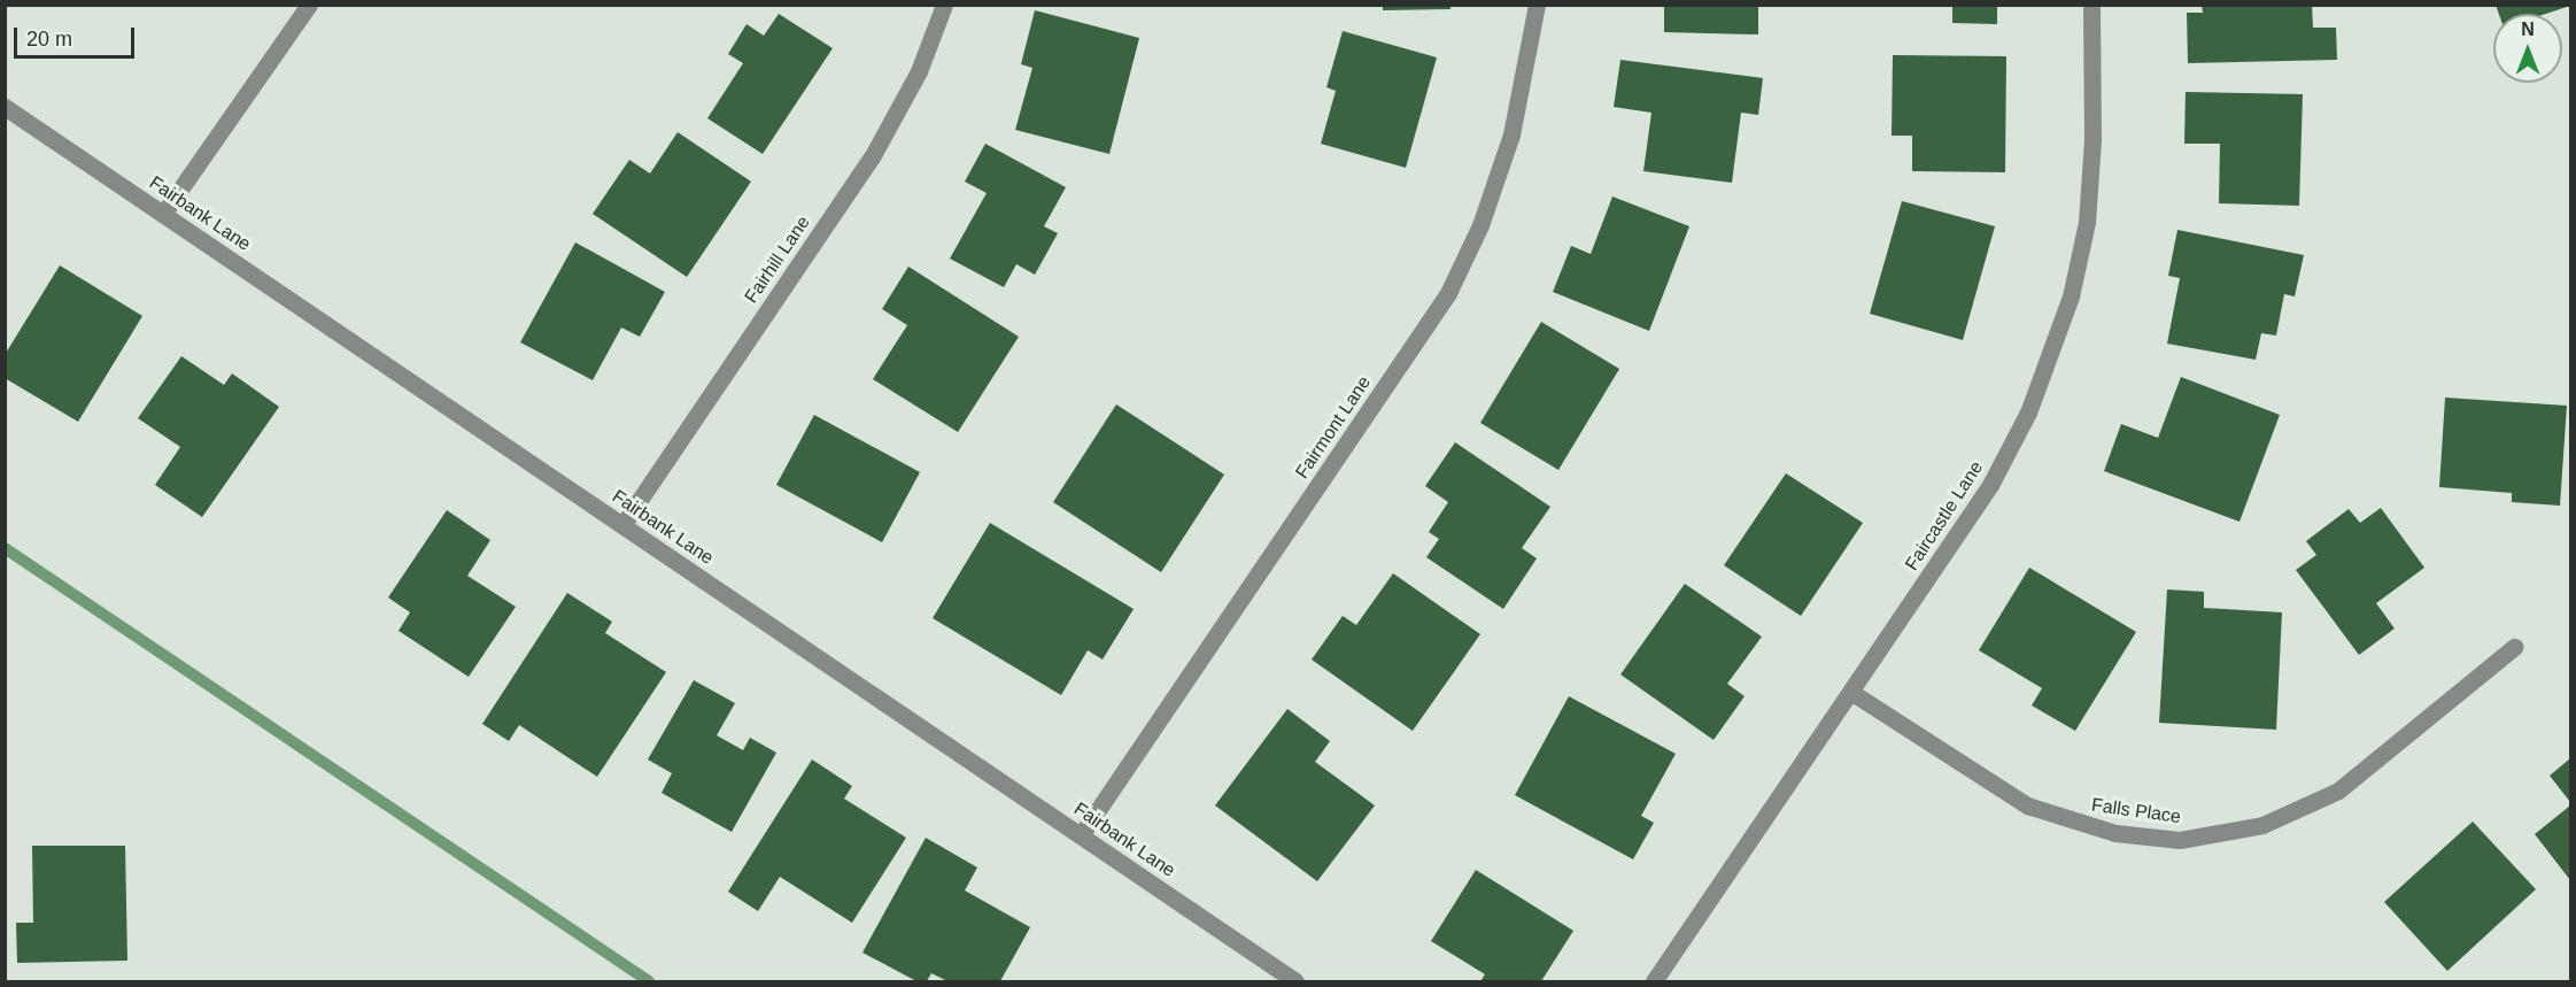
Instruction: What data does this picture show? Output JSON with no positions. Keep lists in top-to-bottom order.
{
  "streets": {
    "street": [
      "Fairbank Lane",
      "Fairhill Lane",
      "Fairmont Lane",
      "Faircastle Lane",
      "Falls Place"
    ]
  },
  "crossings": [
    ["Fairbank Lane", "Fairhill Lane"],
    ["Fairbank Lane", "Fairmont Lane"],
    ["Faircastle Lane", "Falls Place"]
  ],
  "scale_bar": "20 m",
  "north": "top"
}
